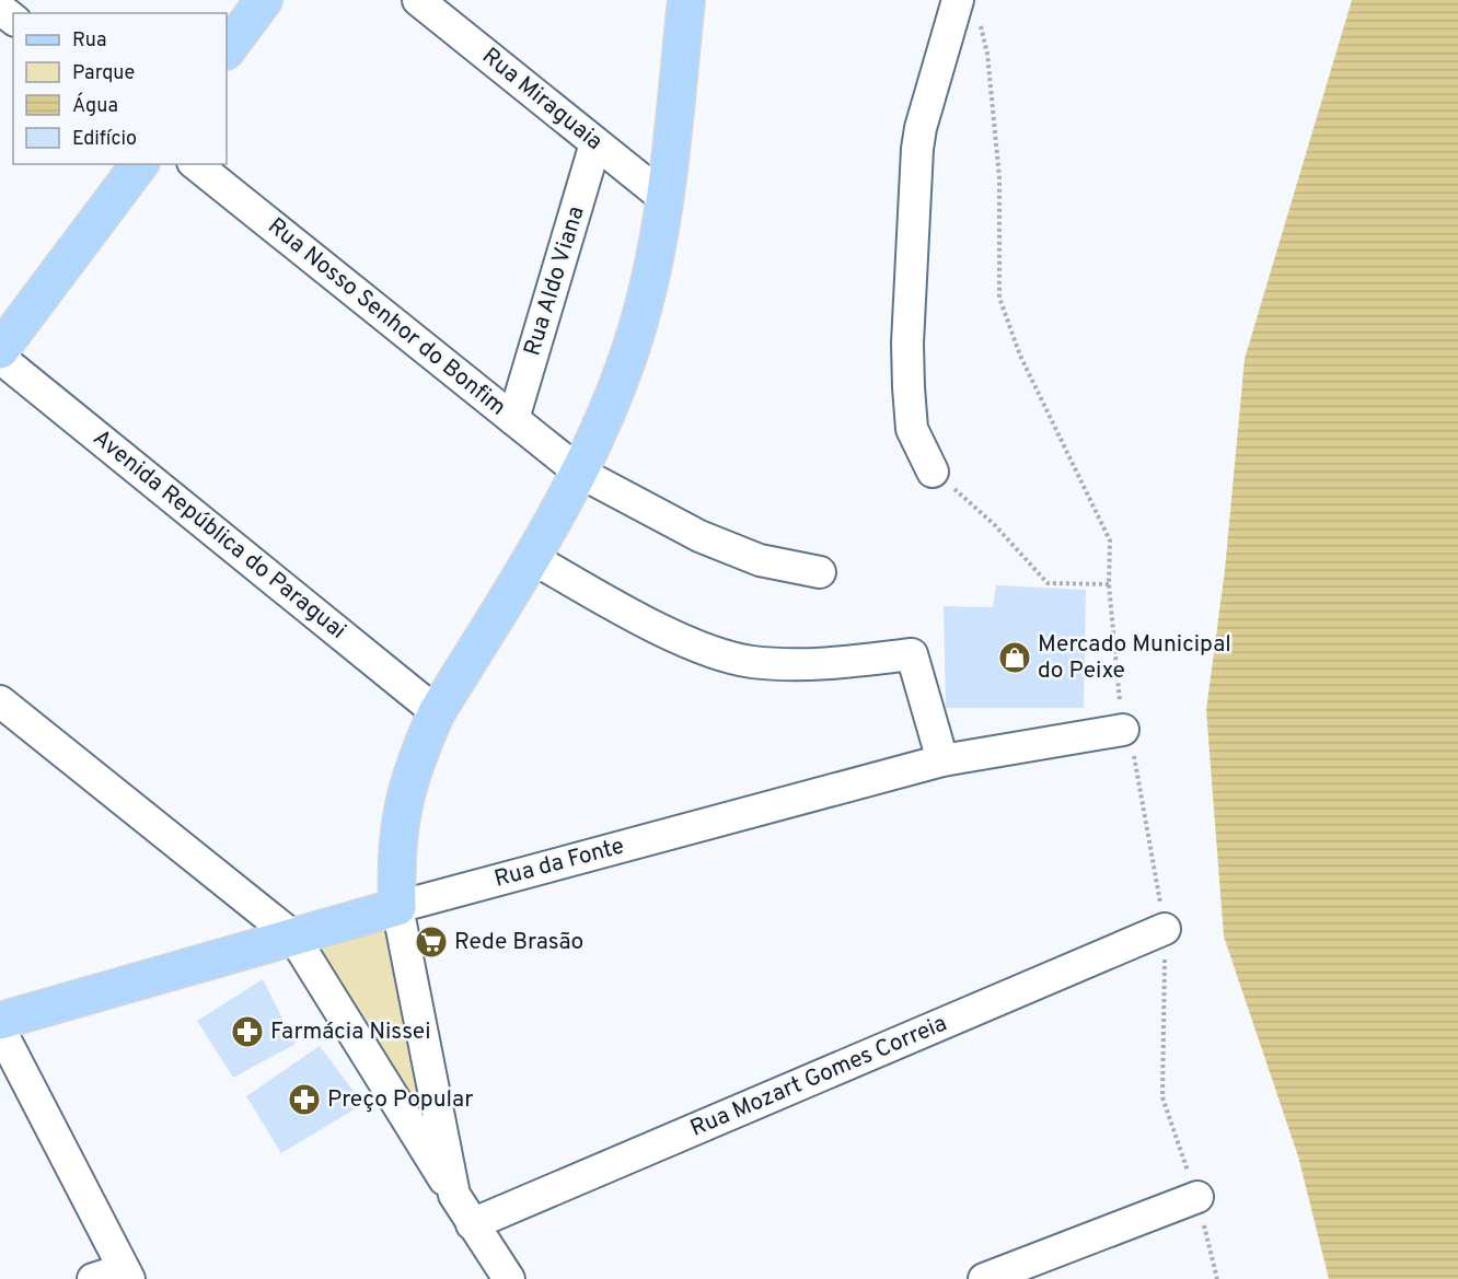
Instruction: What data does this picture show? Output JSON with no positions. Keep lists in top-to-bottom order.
{
  "streets": {
    "main road": ["Rua da Fonte"],
    "street": [
      "Rua Miraguaia",
      "Rua Aldo Viana",
      "Rua Nosso Senhor do Bonfim",
      "Avenida República do Paraguai",
      "Rua Mozart Gomes Correia"
    ]
  },
  "crossings": [
    ["Rua Miraguaia", "Rua Aldo Viana"],
    ["Rua Aldo Viana", "Rua Nosso Senhor do Bonfim"]
  ],
  "places": {
    "shop": ["Mercado Municipal do Peixe"],
    "supermarket": ["Rede Brasão"],
    "pharmacy": ["Farmácia Nissei", "Preço Popular"]
  },
  "legend": [
    "Rua",
    "Parque",
    "Água",
    "Edifício"
  ]
}
